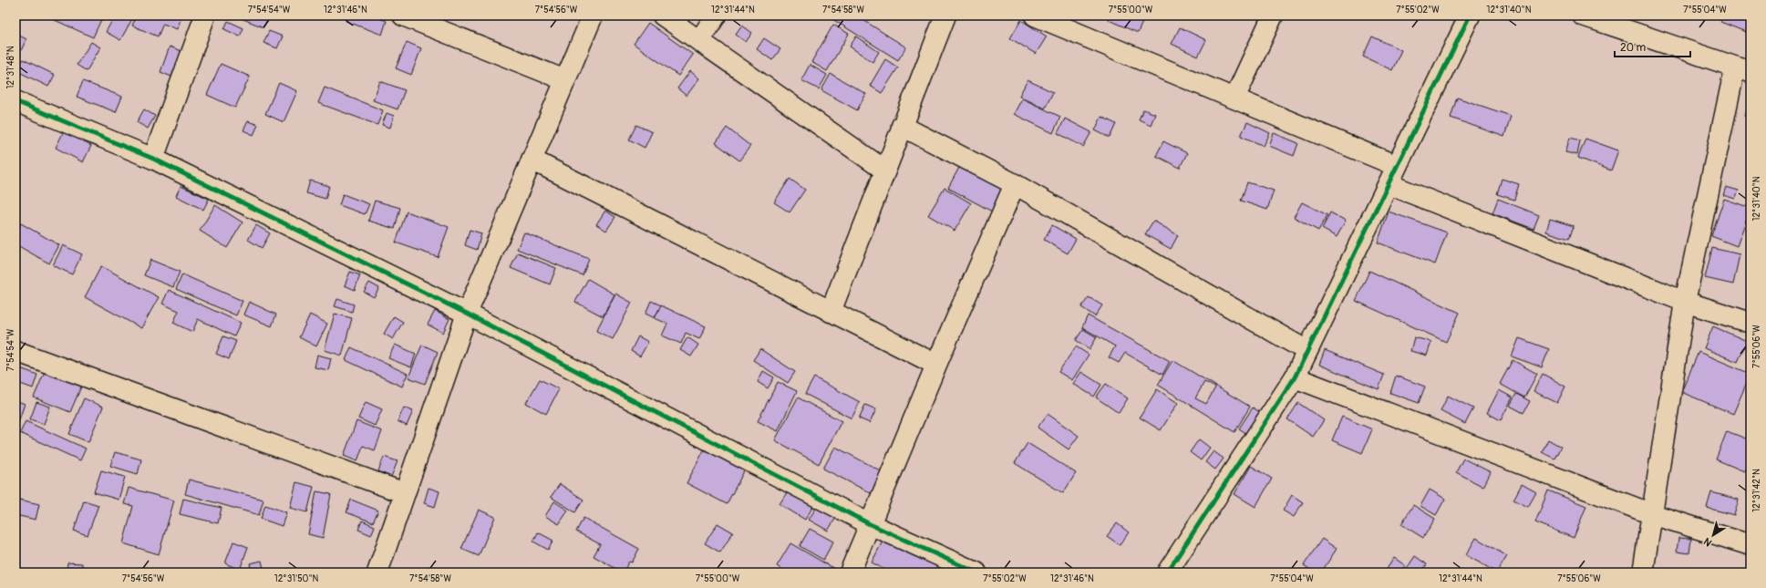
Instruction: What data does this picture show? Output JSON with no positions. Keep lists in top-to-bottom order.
{
  "scale_bar": "20 m",
  "north": "bottom left",
  "coordinates": [
    "7°54'54\"W",
    "12°31'46\"N",
    "7°54'56\"W",
    "12°31'44\"N",
    "7°54'58\"W",
    "7°55'00\"W",
    "7°55'02\"W",
    "12°31'40\"N",
    "7°55'04\"W",
    "12°31'48\"N",
    "7°55'06\"W",
    "12°31'42\"N",
    "12°31'50\"N"
  ]
}
